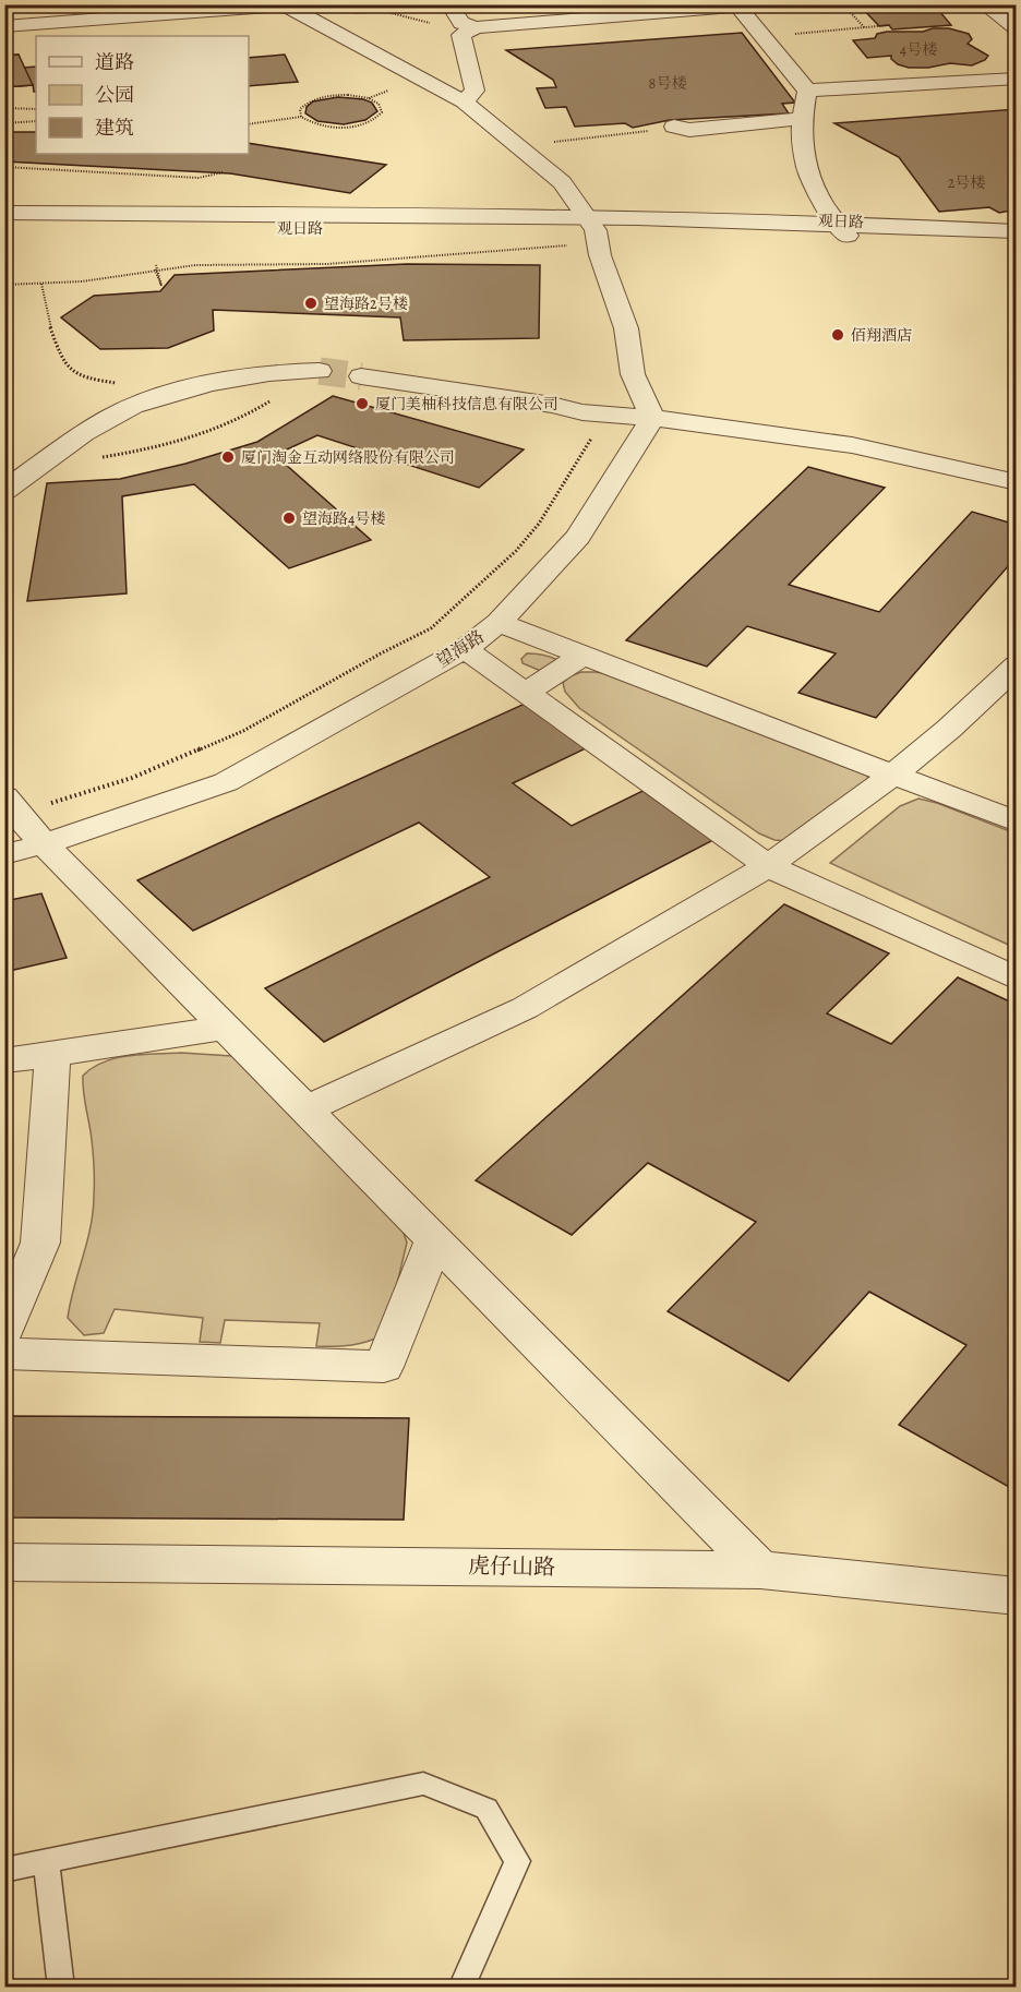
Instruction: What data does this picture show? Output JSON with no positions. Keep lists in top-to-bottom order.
{
  "streets": {
    "street": ["观日路", "望海路", "虎仔山路"]
  },
  "places": [
    "望海路2号楼",
    "佰翔酒店",
    "厦门美柚科技信息有限公司",
    "厦门淘金互动网络股份有限公司",
    "望海路4号楼"
  ],
  "house_numbers": ["4号楼", "8号楼", "2号楼"],
  "legend": ["道路", "公园", "建筑"]
}
